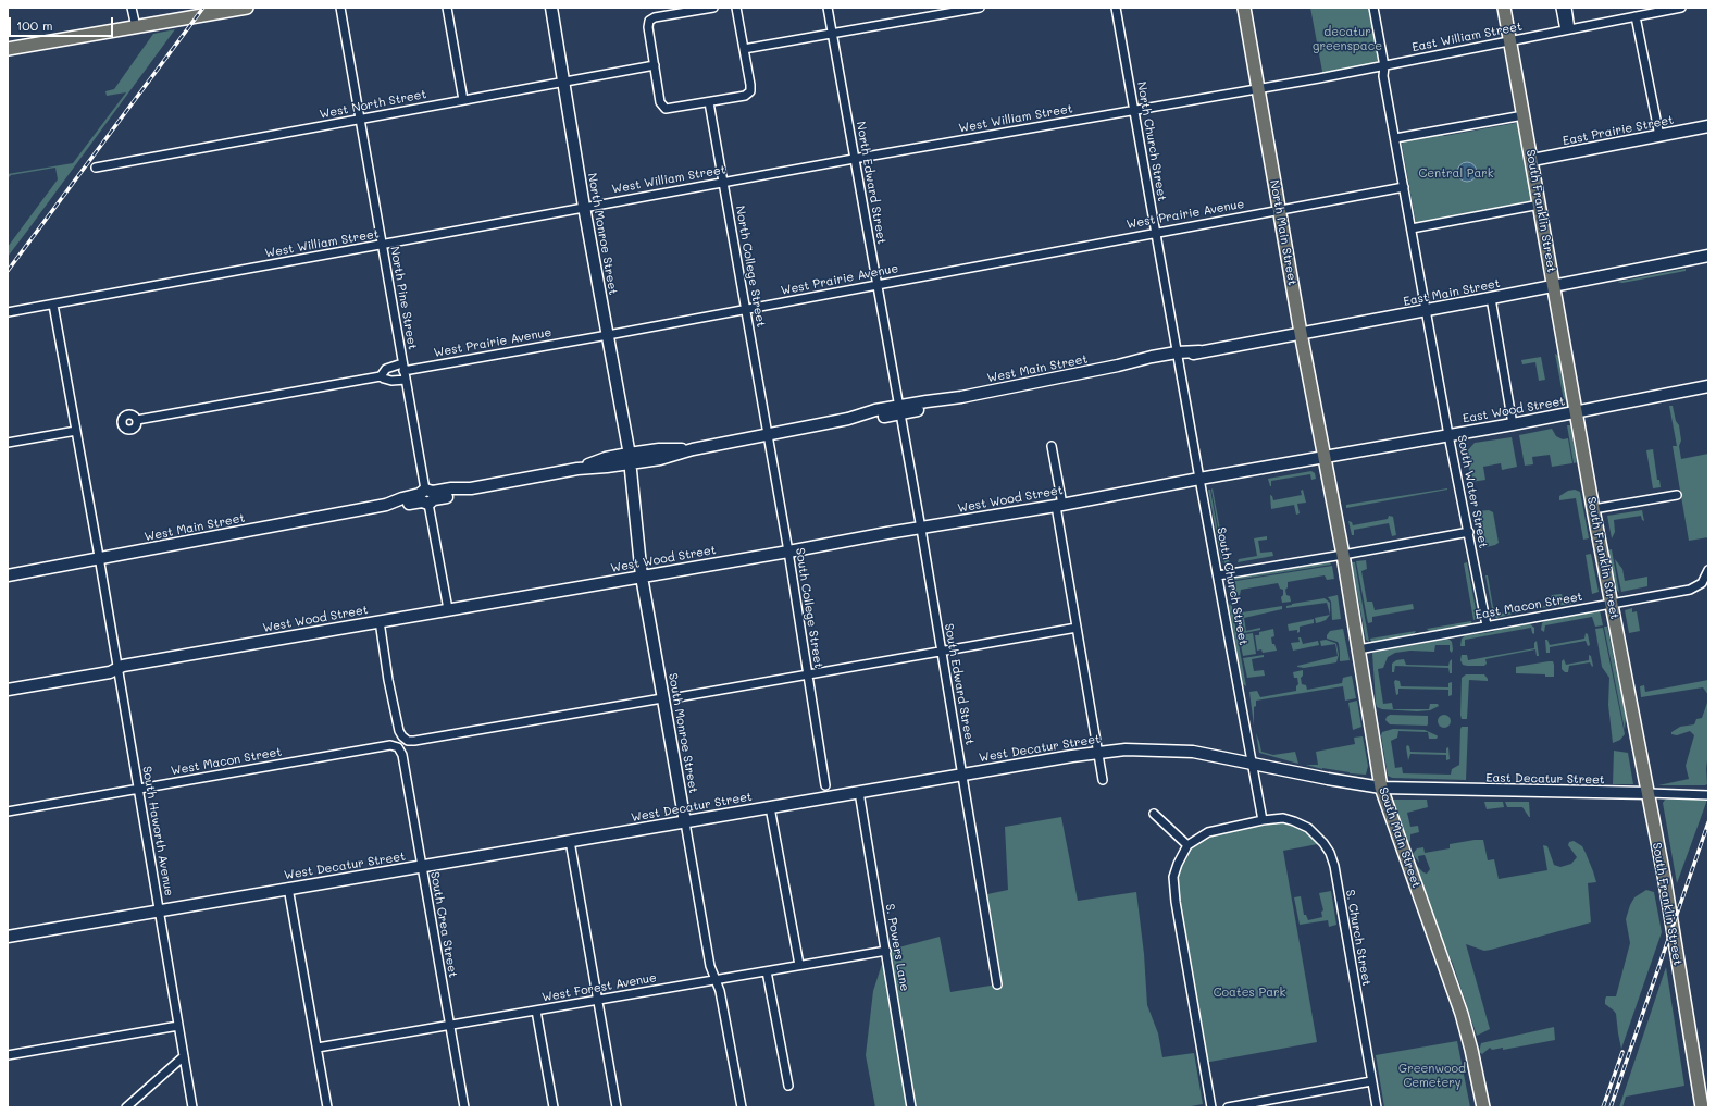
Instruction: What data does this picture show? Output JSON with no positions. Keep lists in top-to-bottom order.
{
  "streets": {
    "main road": ["South Franklin Street", "North Main Street", "South Main Street"],
    "street": [
      "East William Street",
      "West North Street",
      "West William Street",
      "East Prairie Street",
      "North Church Street",
      "North Edward Street",
      "West Prairie Avenue",
      "North Monroe Street",
      "North College Street",
      "East Main Street",
      "North Pine Street",
      "West Main Street",
      "East Wood Street",
      "South Water Street",
      "West Wood Street",
      "South Church Street",
      "East Macon Street",
      "South College Street",
      "South Edward Street",
      "South Monroe Street",
      "West Decatur Street",
      "West Macon Street",
      "East Decatur Street",
      "South Haworth Avenue",
      "South Crea Street",
      "S. Church Street",
      "S. Powers Lane",
      "West Forest Avenue"
    ]
  },
  "crossings": [
    ["East William Street", "West William Street"],
    ["East William Street", "South Franklin Street"],
    ["East William Street", "North Main Street"],
    ["East William Street", "South Water Street"],
    ["West North Street", "North Monroe Street"],
    ["West North Street", "North Pine Street"],
    ["West William Street", "North Church Street"],
    ["West William Street", "North Edward Street"],
    ["West William Street", "North Main Street"],
    ["West William Street", "North Monroe Street"],
    ["West William Street", "North College Street"],
    ["West William Street", "North Pine Street"],
    ["West William Street", "South Haworth Avenue"],
    ["East Prairie Street", "South Franklin Street"],
    ["North Church Street", "West Prairie Avenue"],
    ["North Church Street", "West Main Street"],
    ["North Church Street", "South Church Street"],
    ["North Edward Street", "West Prairie Avenue"],
    ["North Edward Street", "West Main Street"],
    ["North Edward Street", "South Edward Street"],
    ["South Franklin Street", "East Main Street"],
    ["South Franklin Street", "East Wood Street"],
    ["South Franklin Street", "East Macon Street"],
    ["South Franklin Street", "East Decatur Street"],
    ["West Prairie Avenue", "North Main Street"],
    ["West Prairie Avenue", "North Monroe Street"],
    ["West Prairie Avenue", "North College Street"],
    ["West Prairie Avenue", "North Pine Street"],
    ["North Main Street", "East Main Street"],
    ["North Main Street", "East Wood Street"],
    ["North Main Street", "West Wood Street"],
    ["North Main Street", "South Main Street"],
    ["North Monroe Street", "West Main Street"],
    ["North Monroe Street", "South Monroe Street"],
    ["North College Street", "West Main Street"],
    ["North College Street", "South College Street"],
    ["East Main Street", "West Main Street"],
    ["East Main Street", "South Water Street"],
    ["North Pine Street", "West Main Street"],
    ["North Pine Street", "West Wood Street"],
    ["West Main Street", "South Church Street"],
    ["West Main Street", "South College Street"],
    ["West Main Street", "South Edward Street"],
    ["West Main Street", "South Monroe Street"],
    ["West Main Street", "South Haworth Avenue"],
    ["East Wood Street", "South Water Street"],
    ["East Wood Street", "West Wood Street"],
    ["East Wood Street", "South Main Street"],
    ["South Water Street", "East Macon Street"],
    ["West Wood Street", "South Church Street"],
    ["West Wood Street", "South College Street"],
    ["West Wood Street", "South Edward Street"],
    ["West Wood Street", "South Monroe Street"],
    ["West Wood Street", "South Haworth Avenue"],
    ["West Wood Street", "South Main Street"],
    ["South Church Street", "West Decatur Street"],
    ["South Church Street", "S. Church Street"],
    ["East Macon Street", "South Main Street"],
    ["South Edward Street", "West Decatur Street"],
    ["South Monroe Street", "West Decatur Street"],
    ["South Monroe Street", "West Forest Avenue"],
    ["West Decatur Street", "East Decatur Street"],
    ["West Decatur Street", "South Haworth Avenue"],
    ["West Decatur Street", "South Main Street"],
    ["West Decatur Street", "South Crea Street"],
    ["West Decatur Street", "S. Powers Lane"],
    ["West Macon Street", "South Haworth Avenue"],
    ["West Macon Street", "South Crea Street"],
    ["East Decatur Street", "South Main Street"],
    ["South Crea Street", "West Forest Avenue"],
    ["S. Powers Lane", "West Forest Avenue"]
  ],
  "parks": [
    "decatur greenspace",
    "Central Park",
    "Coates Park",
    "Greenwood Cemetery"
  ],
  "scale_bar": "100 m"
}
